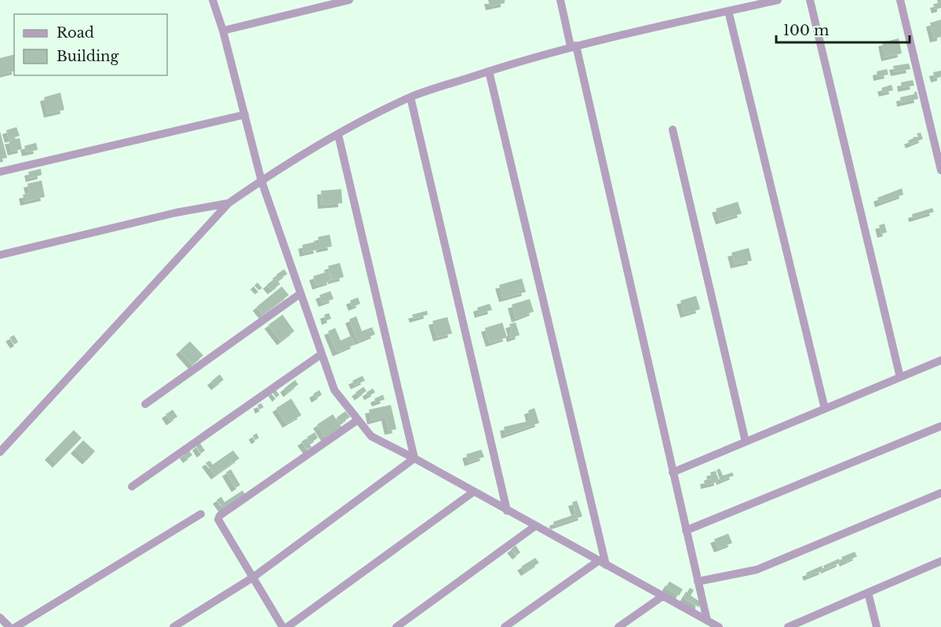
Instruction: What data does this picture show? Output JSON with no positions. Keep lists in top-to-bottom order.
{
  "legend": ["Road", "Building"],
  "scale_bar": "100 m"
}
